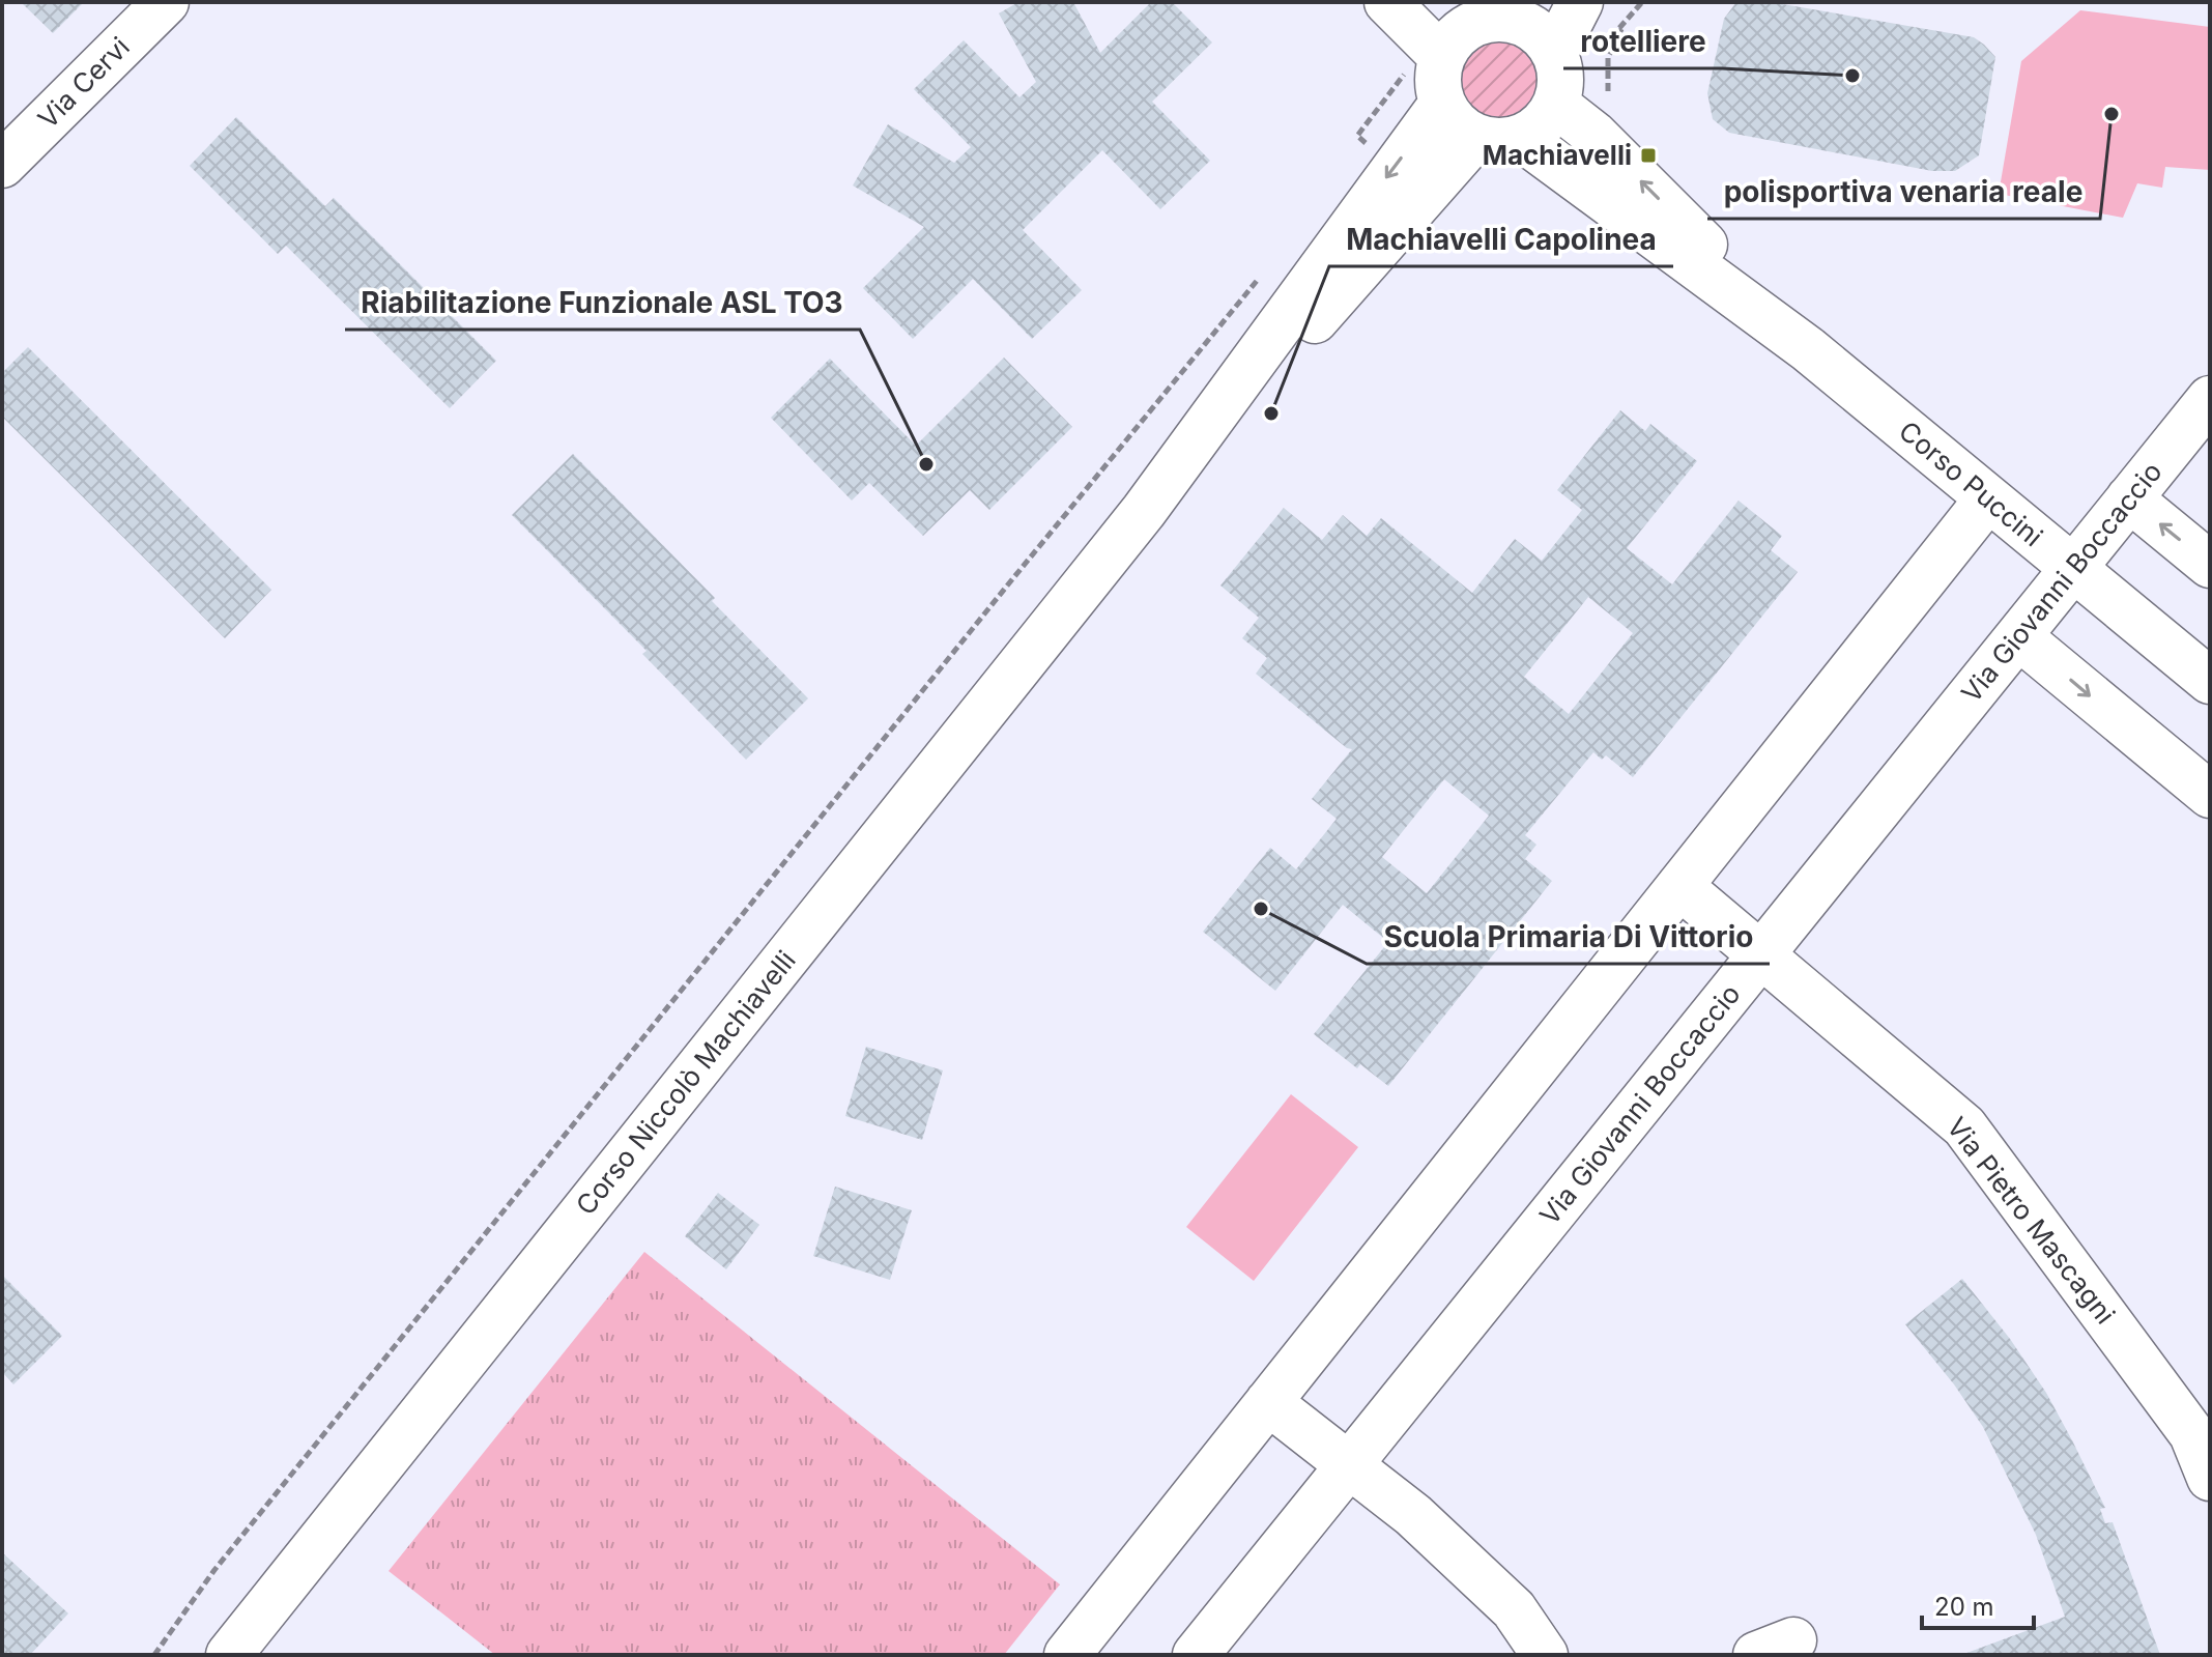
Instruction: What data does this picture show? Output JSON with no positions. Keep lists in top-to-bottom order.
{
  "streets": {
    "street": [
      "Via Cervi",
      "Corso Puccini",
      "Via Giovanni Boccaccio",
      "Corso Niccolò Machiavelli",
      "Via Pietro Mascagni"
    ]
  },
  "crossings": [
    ["Corso Puccini", "Via Giovanni Boccaccio"],
    ["Via Giovanni Boccaccio", "Via Pietro Mascagni"]
  ],
  "places": {
    "other": [
      "rotelliere",
      "polisportiva venaria reale",
      "Machiavelli Capolinea",
      "Riabilitazione Funzionale ASL TO3",
      "Scuola Primaria Di Vittorio"
    ],
    "transit": ["Machiavelli"]
  },
  "scale_bar": "20 m"
}
